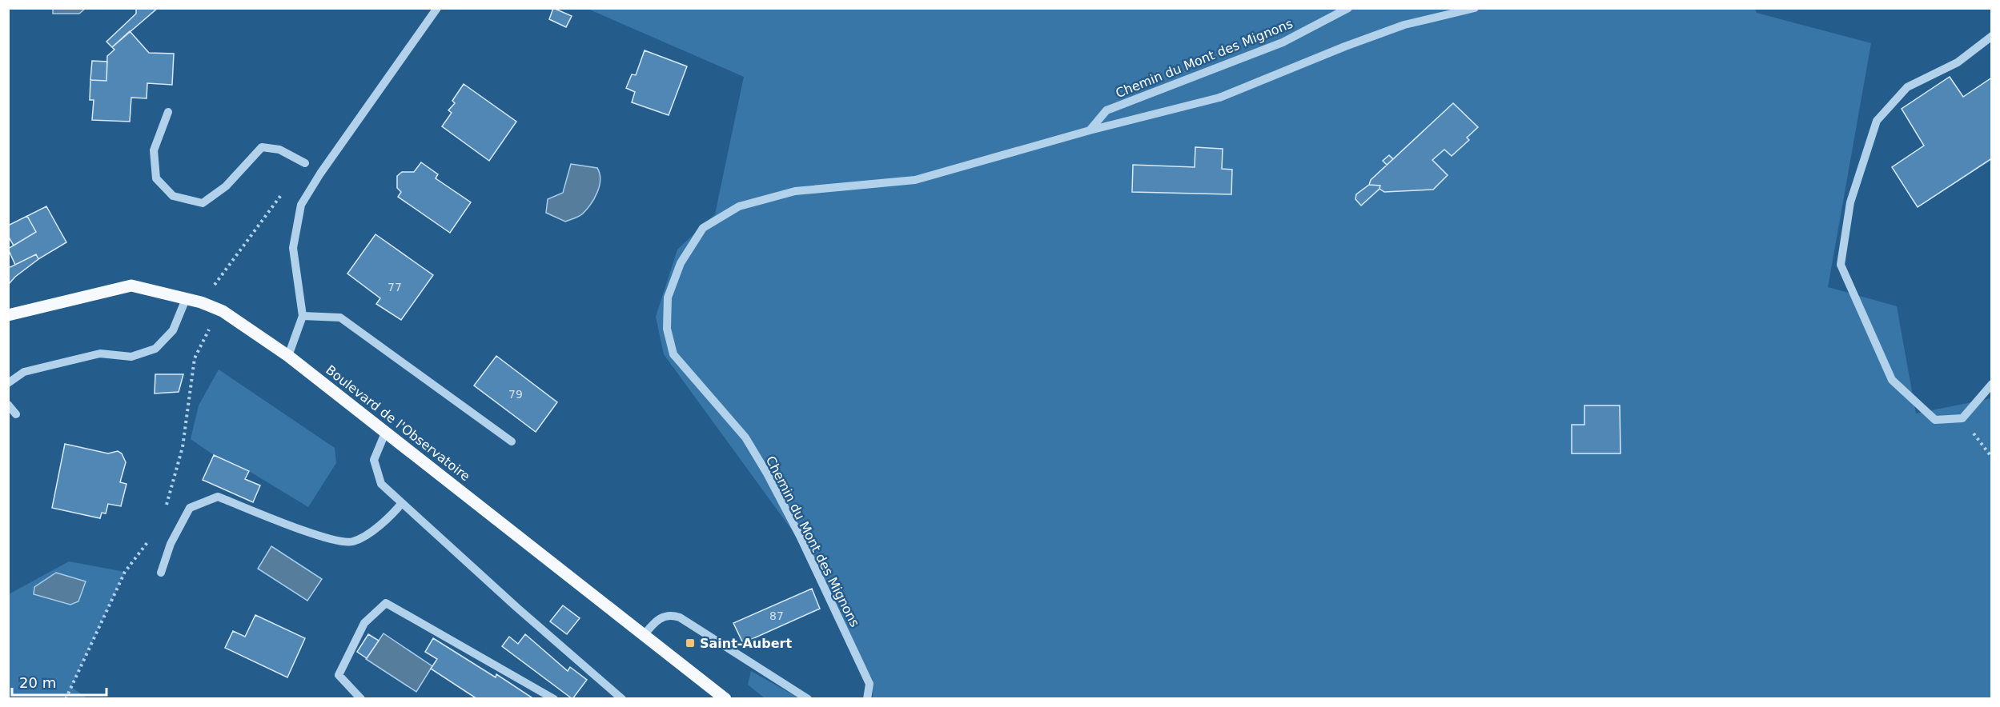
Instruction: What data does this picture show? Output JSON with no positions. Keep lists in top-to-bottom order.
{
  "streets": {
    "main road": ["Boulevard de l'Observatoire"],
    "street": ["Chemin du Mont des Mignons"]
  },
  "places": {
    "transit": ["Saint-Aubert"]
  },
  "house_numbers": ["77", "79", "87"],
  "scale_bar": "20 m"
}
